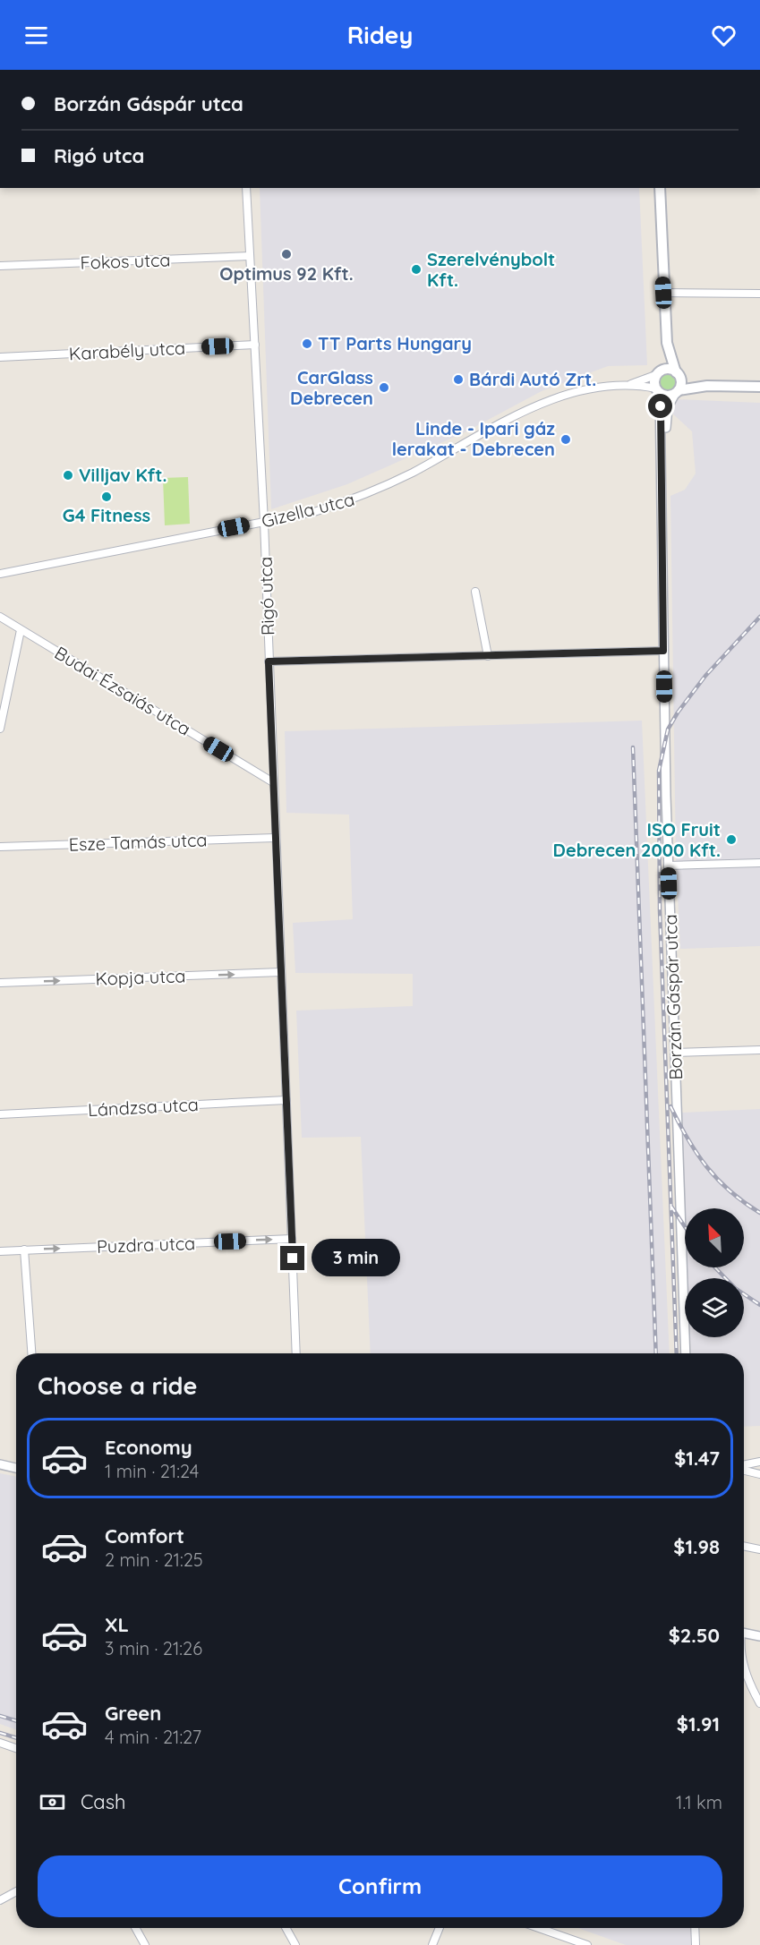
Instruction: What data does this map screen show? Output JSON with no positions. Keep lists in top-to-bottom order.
{
  "streets": {
    "street": [
      "Fokos utca",
      "Karabély utca",
      "Gizella utca",
      "Rigó utca",
      "Budai Ézsaiás utca",
      "Esze Tamás utca",
      "Kopja utca",
      "Borzán Gáspár utca",
      "Lándzsa utca",
      "Puzdra utca"
    ]
  },
  "crossings": [
    ["Fokos utca", "Rigó utca"],
    ["Karabély utca", "Rigó utca"],
    ["Gizella utca", "Rigó utca"],
    ["Gizella utca", "Borzán Gáspár utca"],
    ["Rigó utca", "Budai Ézsaiás utca"],
    ["Rigó utca", "Esze Tamás utca"],
    ["Rigó utca", "Kopja utca"],
    ["Rigó utca", "Lándzsa utca"],
    ["Rigó utca", "Puzdra utca"]
  ],
  "one_way": ["Kopja utca", "Puzdra utca"],
  "places": [
    "Optimus 92 Kft.",
    "Szerelvénybolt Kft.",
    "TT Parts Hungary",
    "Bárdi Autó Zrt.",
    "CarGlass Debrecen",
    "Linde - Ipari gáz lerakat - Debrecen",
    "Villjav Kft.",
    "G4 Fitness",
    "ISO Fruit Debrecen 2000 Kft."
  ],
  "north": "top left",
  "page": {
    "header": "Ridey",
    "banner": ["Borzán Gáspár utca", "Rigó utca"],
    "bubble": "3 min",
    "heading": "Choose a ride",
    "list": [
      {
        "name": "Economy",
        "note": "1 min · 21:24",
        "value": "$1.47"
      },
      {
        "name": "Comfort",
        "note": "2 min · 21:25",
        "value": "$1.98"
      },
      {
        "name": "XL",
        "note": "3 min · 21:26",
        "value": "$2.50"
      },
      {
        "name": "Green",
        "note": "4 min · 21:27",
        "value": "$1.91"
      }
    ],
    "pay": ["Cash", "1.1 km"],
    "buttons": "Confirm"
  }
}
